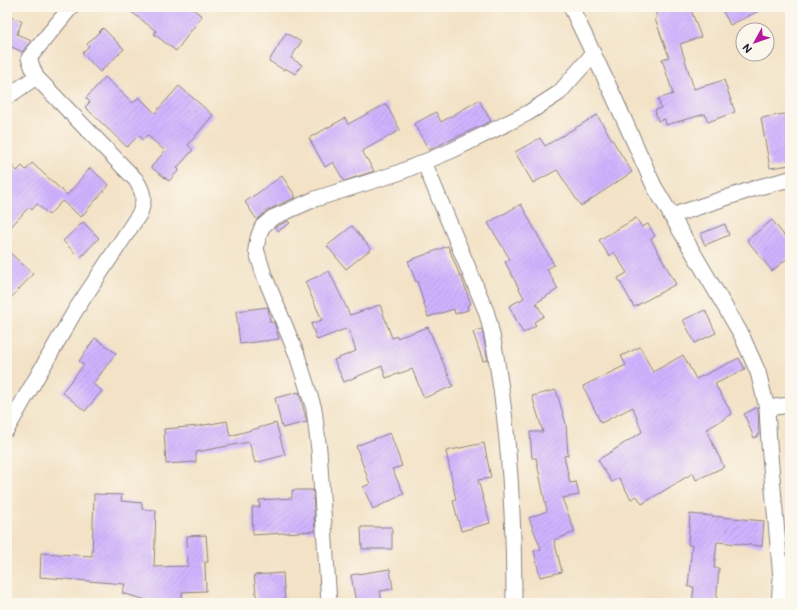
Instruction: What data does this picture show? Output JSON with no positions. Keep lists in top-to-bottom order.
{
  "north": "bottom left"
}
